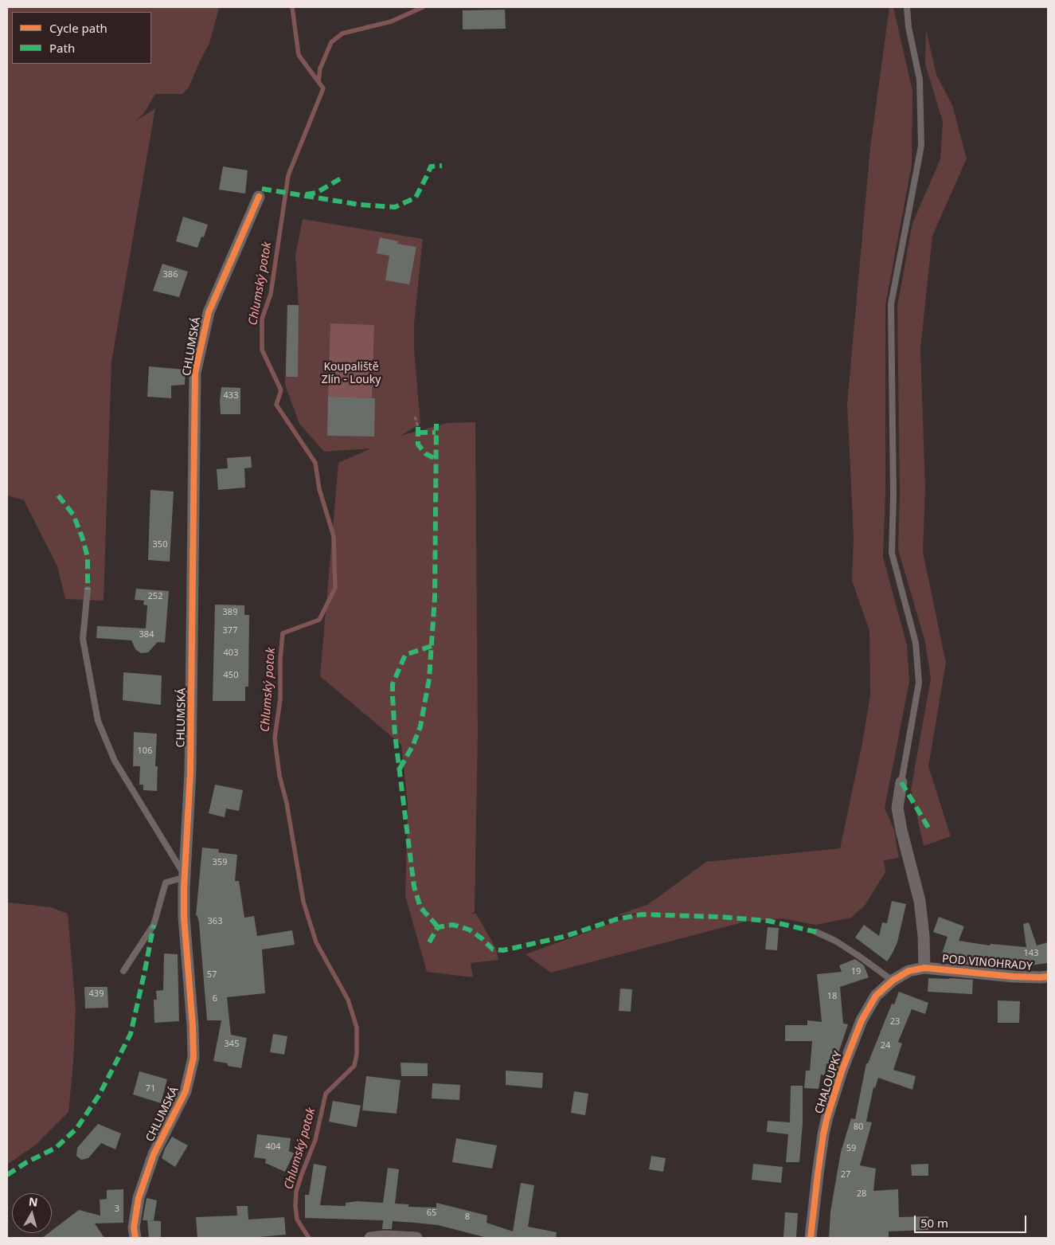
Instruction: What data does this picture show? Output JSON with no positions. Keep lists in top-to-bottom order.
{
  "streets": {
    "street": ["CHLUMSKÁ", "POD VINOHRADY", "CHALOUPKY"]
  },
  "crossings": [
    ["POD VINOHRADY", "CHALOUPKY"]
  ],
  "water": ["Chlumský potok"],
  "parks": ["Koupaliště Zlín - Louky"],
  "house_numbers": [
    "386",
    "433",
    "350",
    "252",
    "389",
    "377",
    "384",
    "403",
    "450",
    "106",
    "359",
    "363",
    "143",
    "19",
    "57",
    "439",
    "18",
    "6",
    "23",
    "345",
    "24",
    "71",
    "80",
    "404",
    "59",
    "27",
    "28",
    "3",
    "65",
    "8"
  ],
  "legend": ["Cycle path", "Path"],
  "scale_bar": "50 m",
  "north": "top"
}
